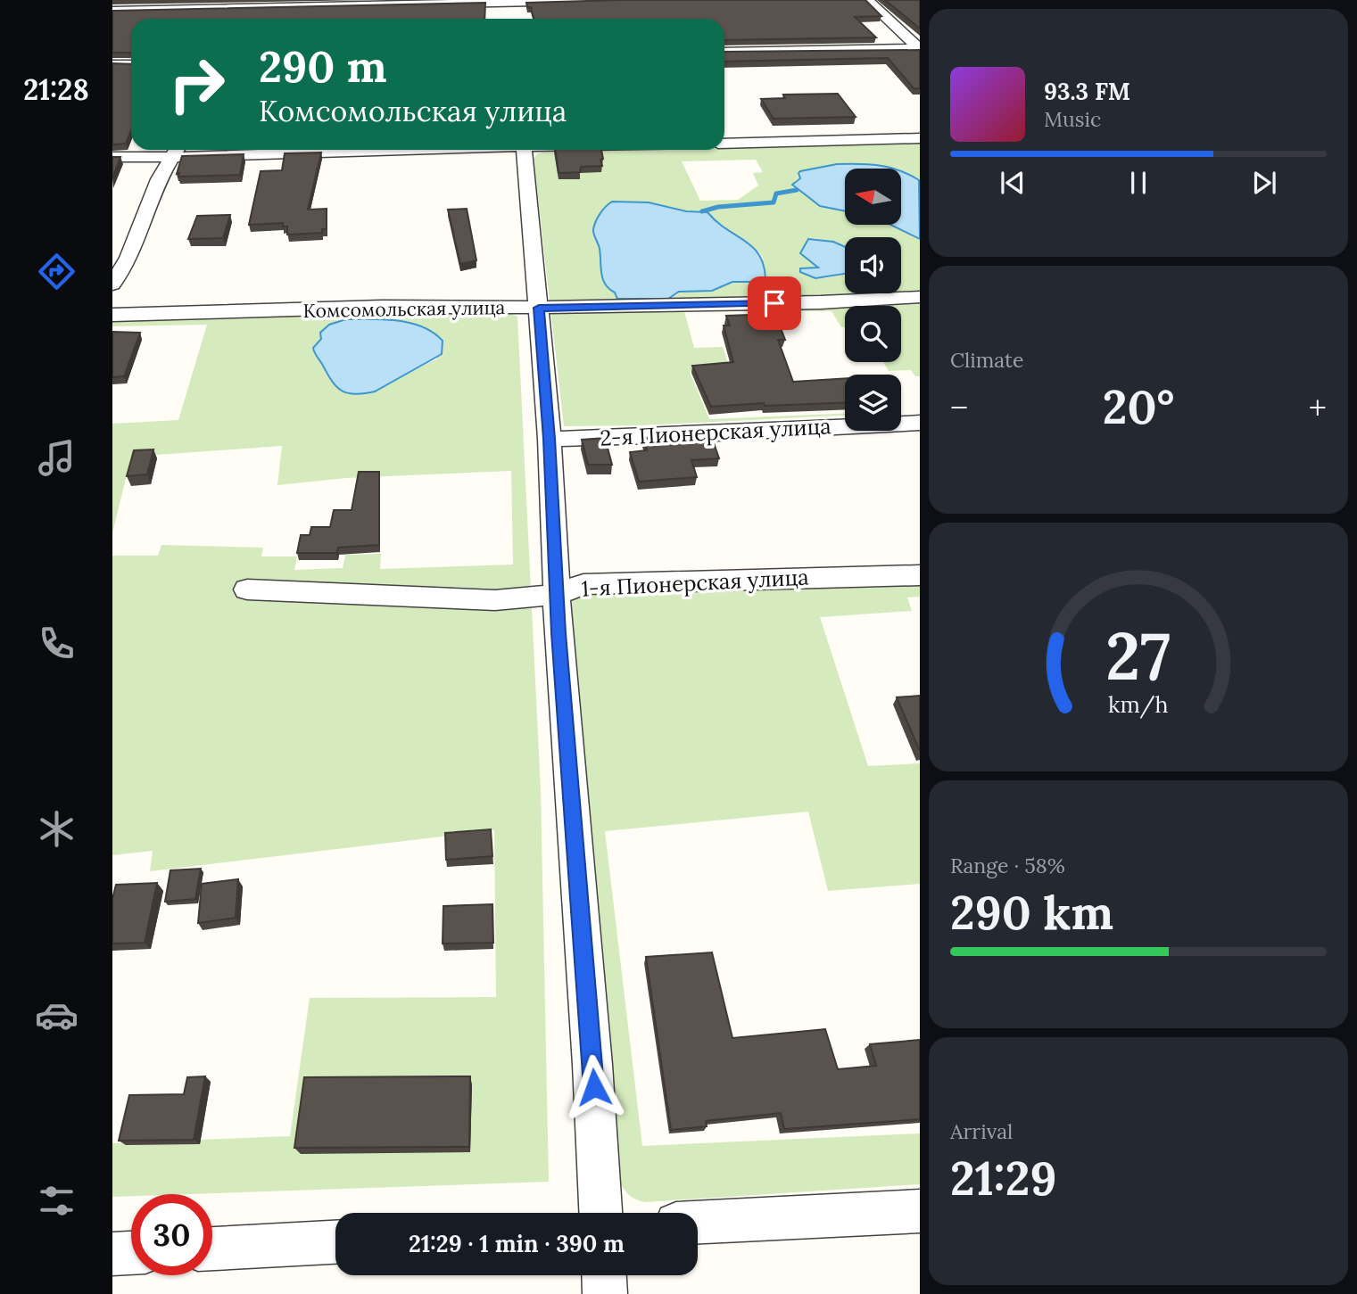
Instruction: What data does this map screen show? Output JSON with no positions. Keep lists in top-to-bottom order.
{
  "streets": {
    "street": ["Комсомольская улица", "2-я Пионерская улица", "1-я Пионерская улица"]
  },
  "north": "left",
  "page": {
    "tabs": "21:28",
    "turn": ["290 m", "Комсомольская улица"],
    "song": ["93.3 FM", "Music"],
    "tile": [
      "Climate",
      ["Range · 58%", "290 km"],
      ["Arrival", "21:29"]
    ],
    "heat": ["−", "20°", "+"],
    "limit": "30",
    "trip": "21:29 · 1 min · 390 m",
    "gauge": ["27", "km/h"]
  }
}
